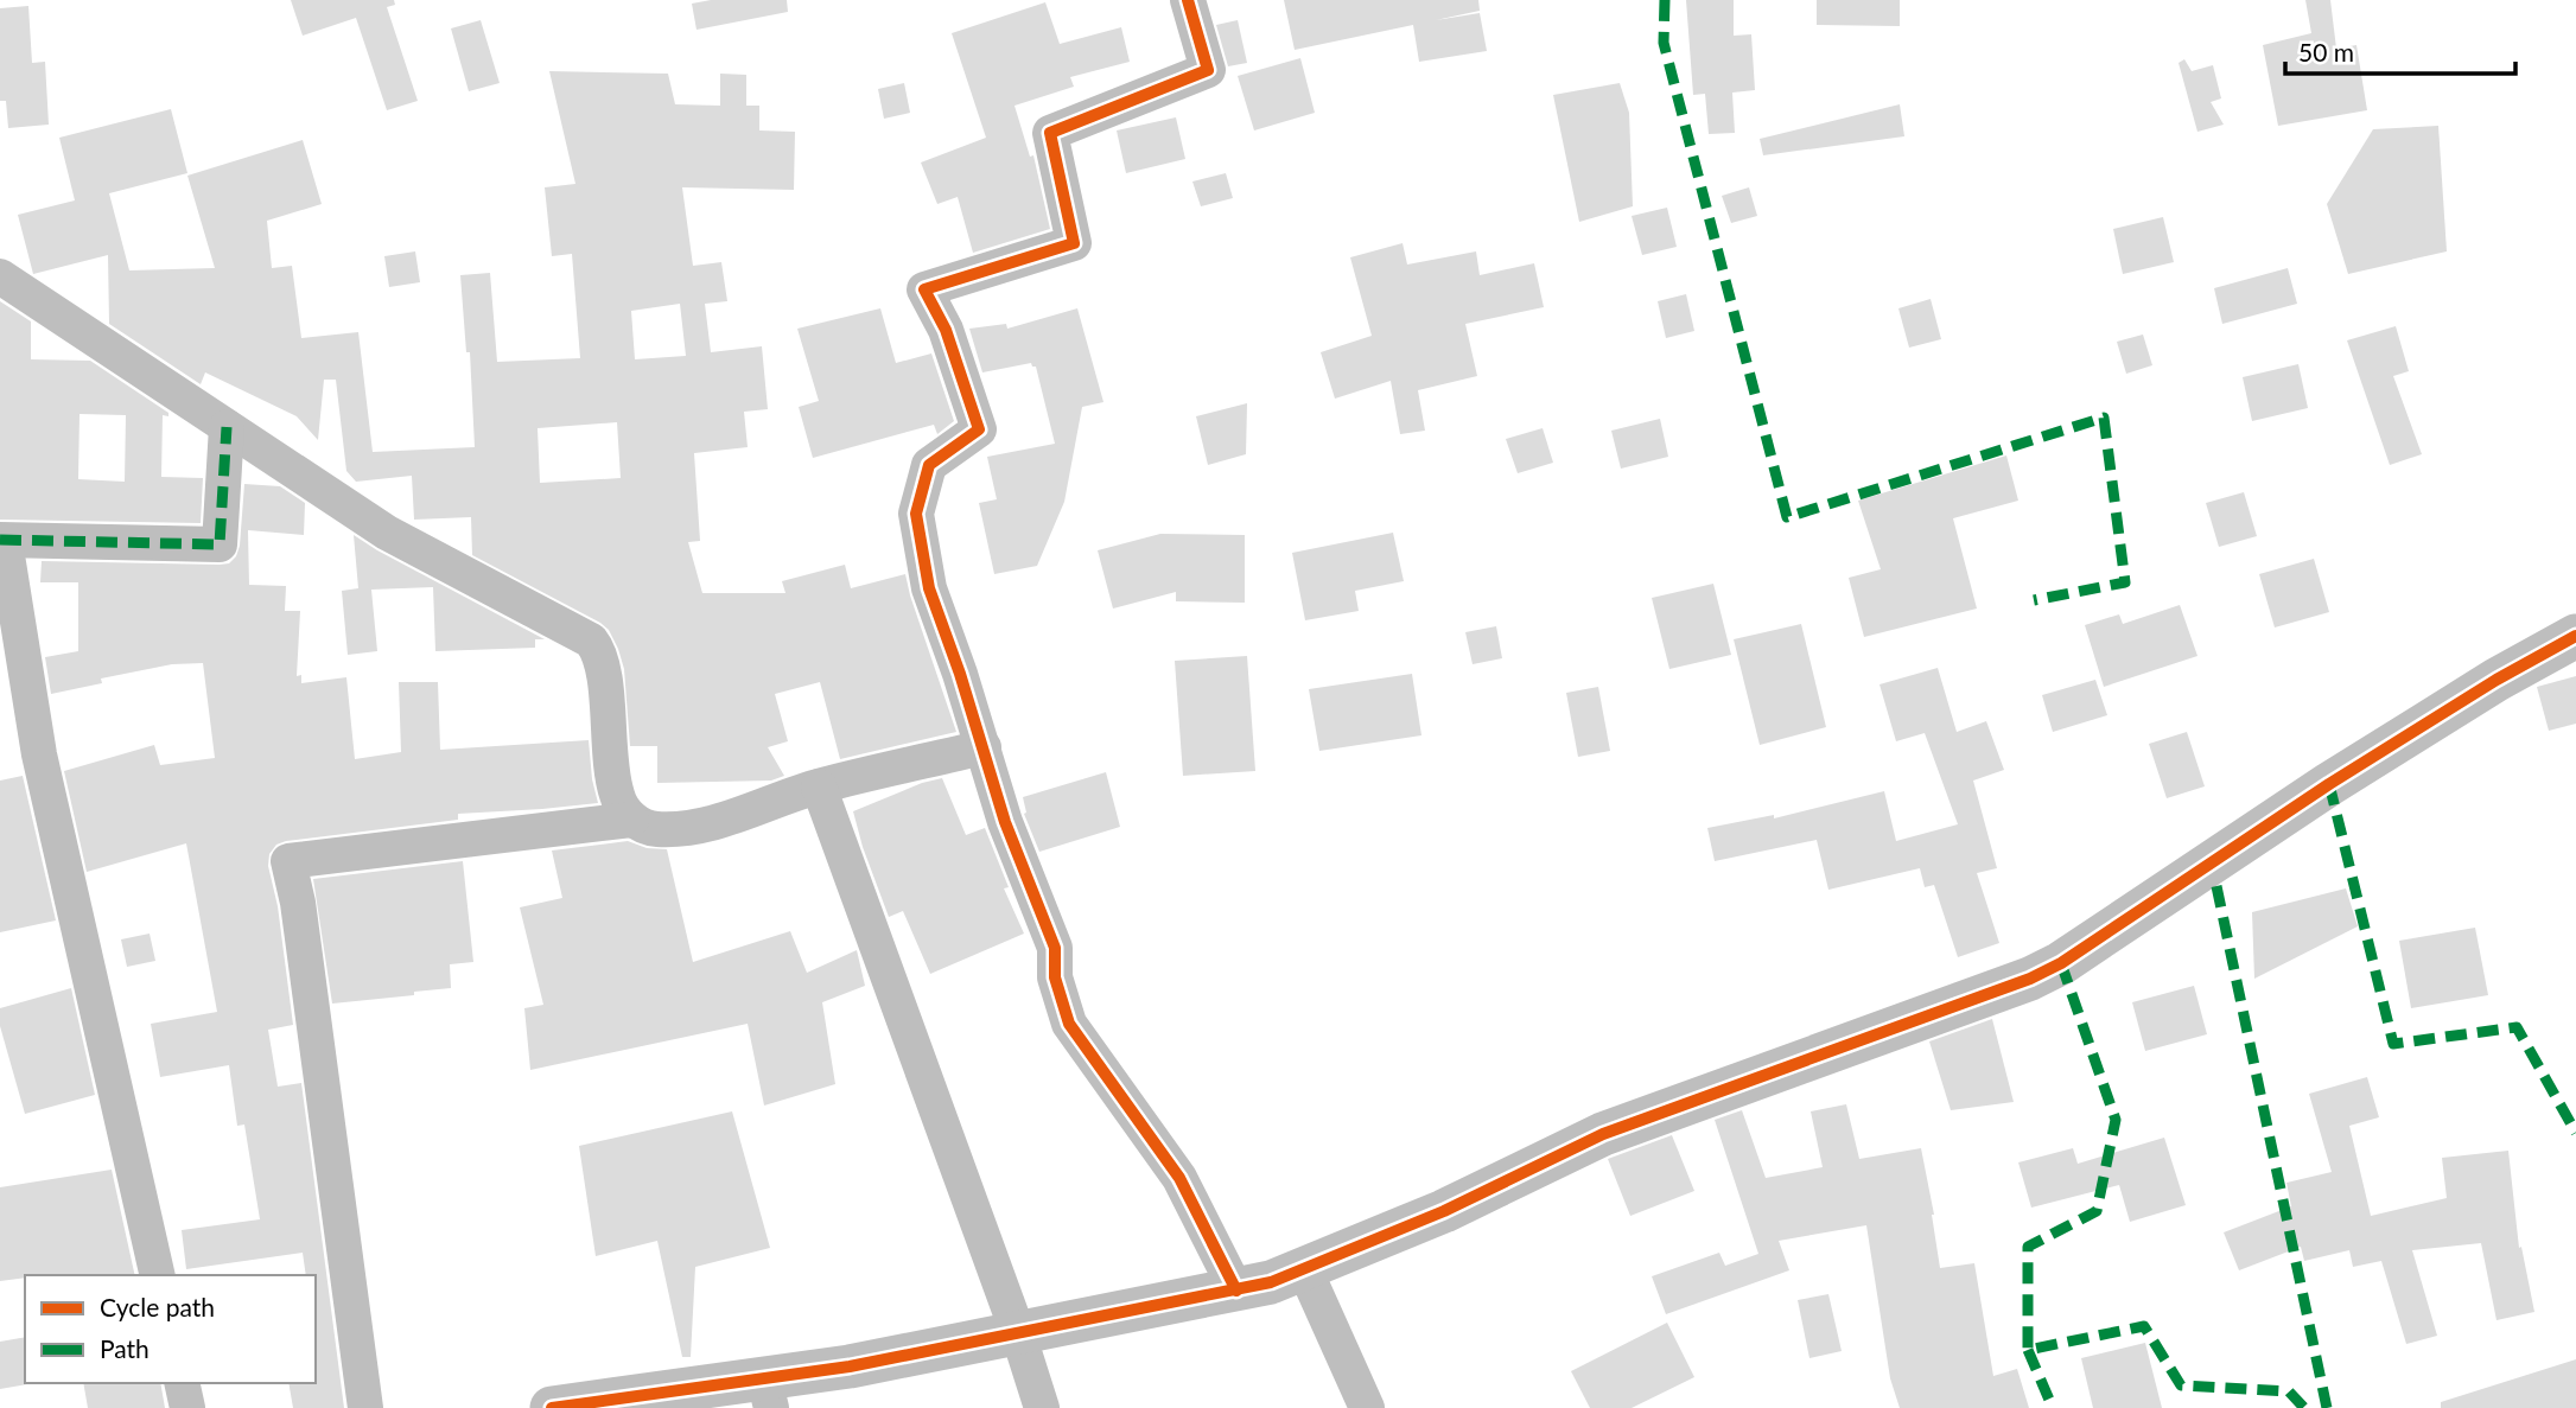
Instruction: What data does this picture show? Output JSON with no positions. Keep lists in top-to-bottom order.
{
  "legend": ["Cycle path", "Path"],
  "scale_bar": "50 m"
}
